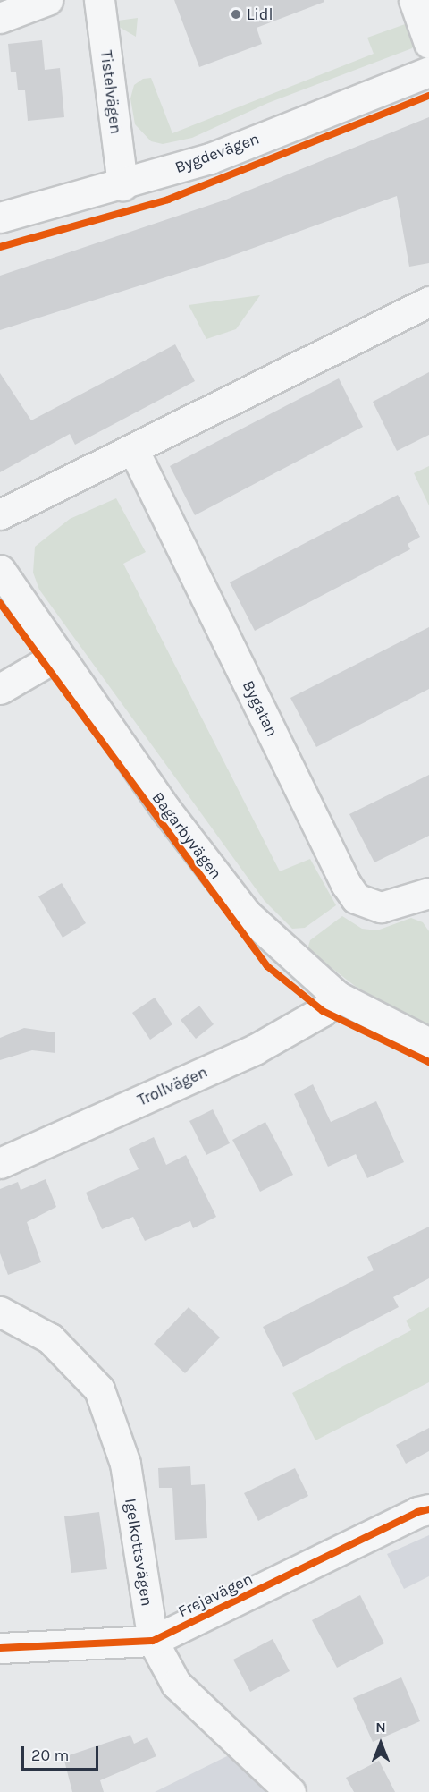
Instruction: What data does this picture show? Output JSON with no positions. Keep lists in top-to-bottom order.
{
  "streets": {
    "street": [
      "Tistelvägen",
      "Bygdevägen",
      "Bygatan",
      "Bagarbyvägen",
      "Trollvägen",
      "Igelkottsvägen",
      "Frejavägen"
    ]
  },
  "crossings": [
    ["Tistelvägen", "Bygdevägen"],
    ["Bagarbyvägen", "Trollvägen"],
    ["Igelkottsvägen", "Frejavägen"]
  ],
  "places": ["Lidl"],
  "scale_bar": "20 m",
  "north": "top"
}
